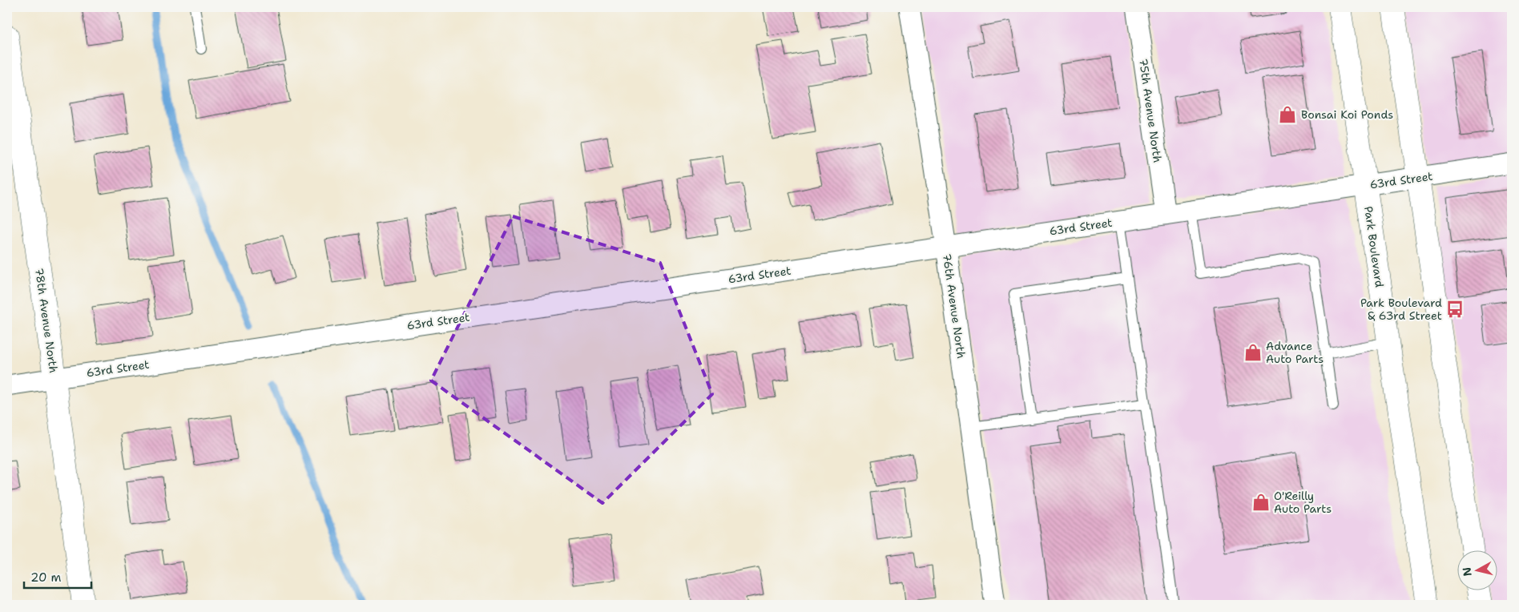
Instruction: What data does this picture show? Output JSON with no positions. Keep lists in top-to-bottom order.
{
  "streets": {
    "main road": ["Park Boulevard", "78th Avenue North"],
    "street": ["75th Avenue North", "63rd Street", "76th Avenue North"]
  },
  "crossings": [
    ["75th Avenue North", "63rd Street"],
    ["63rd Street", "Park Boulevard"],
    ["63rd Street", "76th Avenue North"],
    ["63rd Street", "78th Avenue North"]
  ],
  "places": {
    "shop": ["Bonsai Koi Ponds", "Advance Auto Parts", "O'Reilly Auto Parts"],
    "bus stop": ["Park Boulevard & 63rd Street"]
  },
  "scale_bar": "20 m",
  "north": "left"
}
